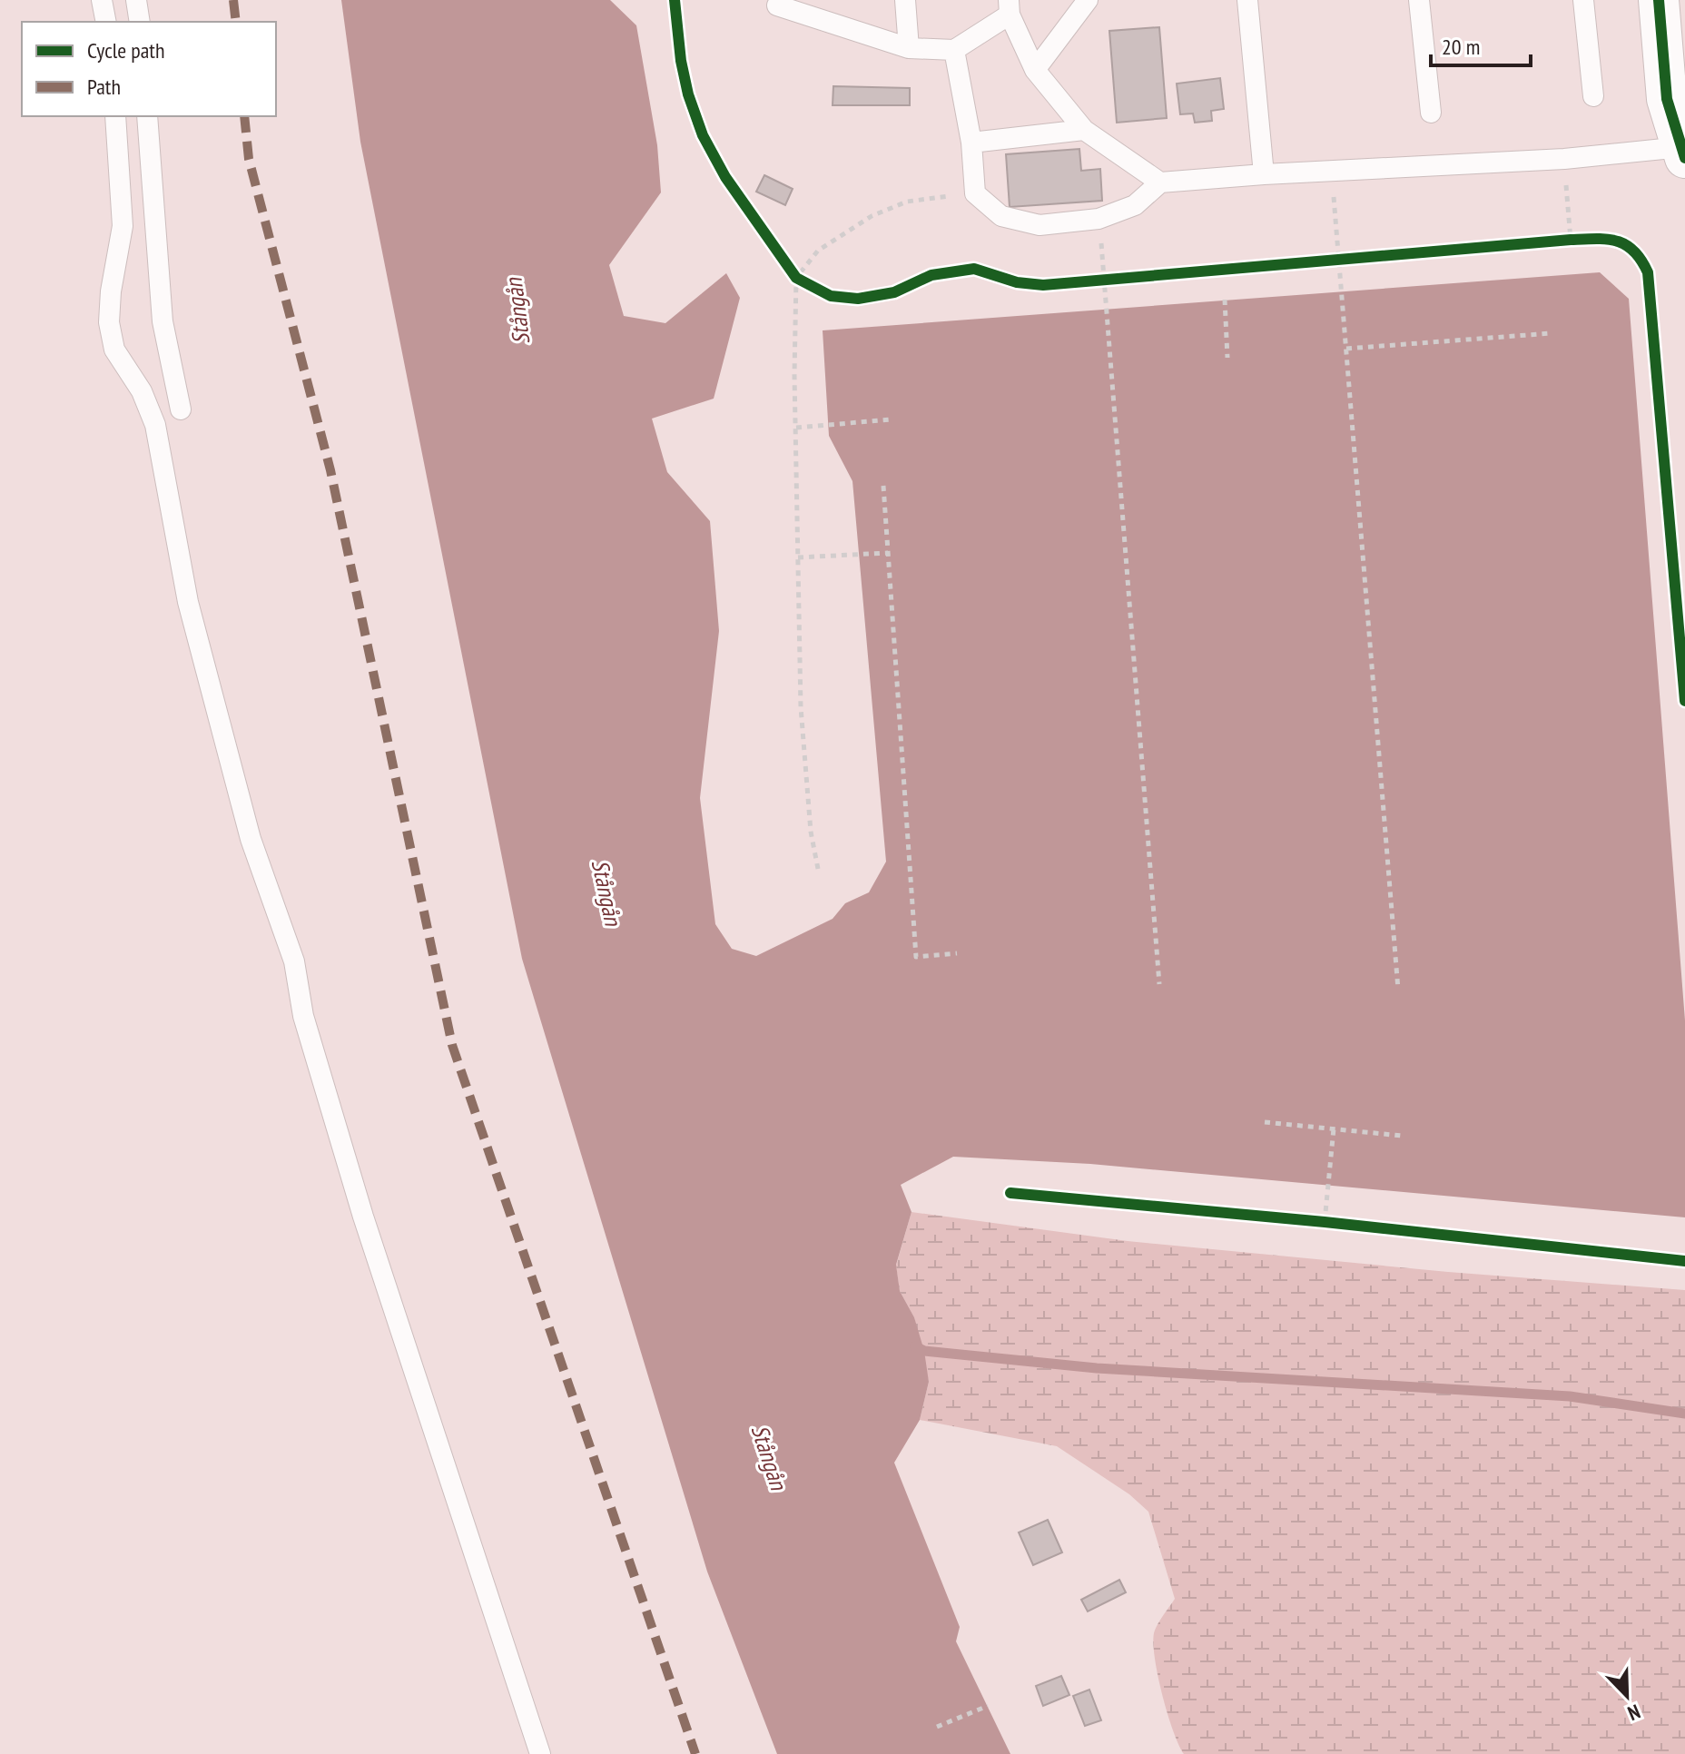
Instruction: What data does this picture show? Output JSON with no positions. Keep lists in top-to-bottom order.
{
  "water": ["Stångån"],
  "legend": ["Cycle path", "Path"],
  "scale_bar": "20 m",
  "north": "bottom right"
}
